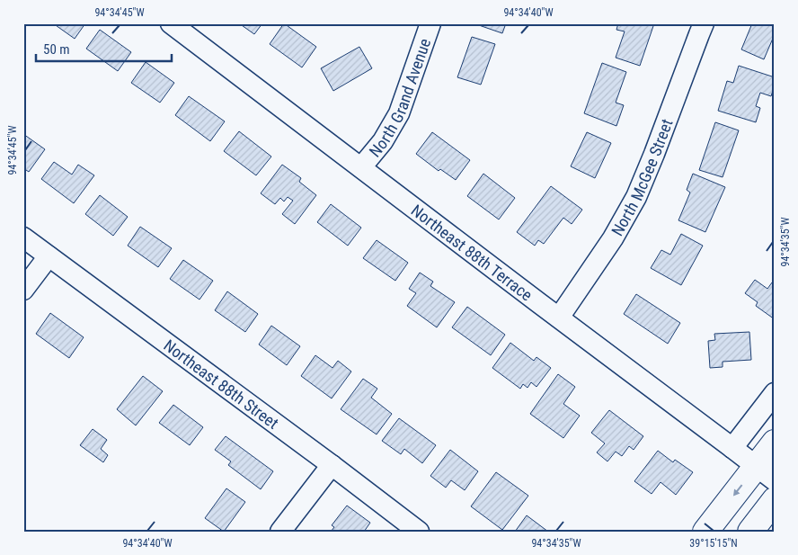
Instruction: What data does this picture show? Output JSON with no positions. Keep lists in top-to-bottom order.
{
  "streets": {
    "street": [
      "North Grand Avenue",
      "North McGee Street",
      "Northeast 88th Terrace",
      "Northeast 88th Street"
    ]
  },
  "crossings": [
    ["North Grand Avenue", "Northeast 88th Terrace"],
    ["North McGee Street", "Northeast 88th Terrace"]
  ],
  "scale_bar": "50 m",
  "coordinates": [
    "94°34'45\"W",
    "94°34'40\"W",
    "94°34'35\"W",
    "39°15'15\"N"
  ]
}
